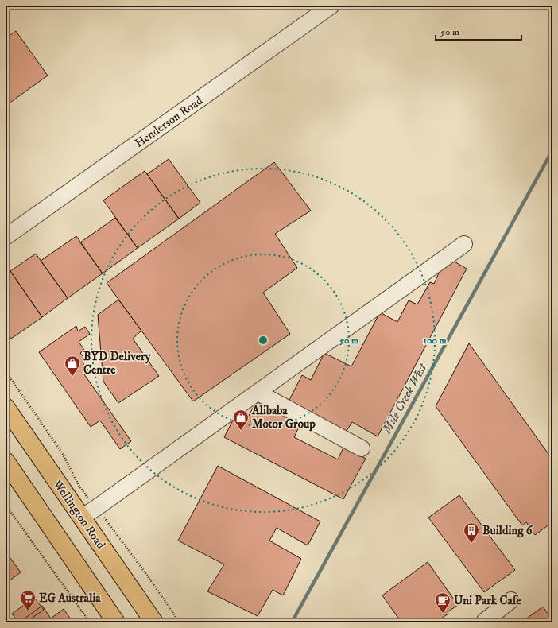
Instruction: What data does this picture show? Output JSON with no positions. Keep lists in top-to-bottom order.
{
  "streets": {
    "highway": ["Wellington Road"],
    "street": ["Henderson Road"]
  },
  "water": ["Mile Creek West"],
  "places": {
    "shop": ["BYD Delivery Centre", "Alibaba Motor Group"],
    "building": ["Building 6"],
    "supermarket": ["EG Australia"],
    "cafe": ["Uni Park Cafe"]
  },
  "scale_bar": "50 m",
  "rings": ["50 m", "100 m"]
}
